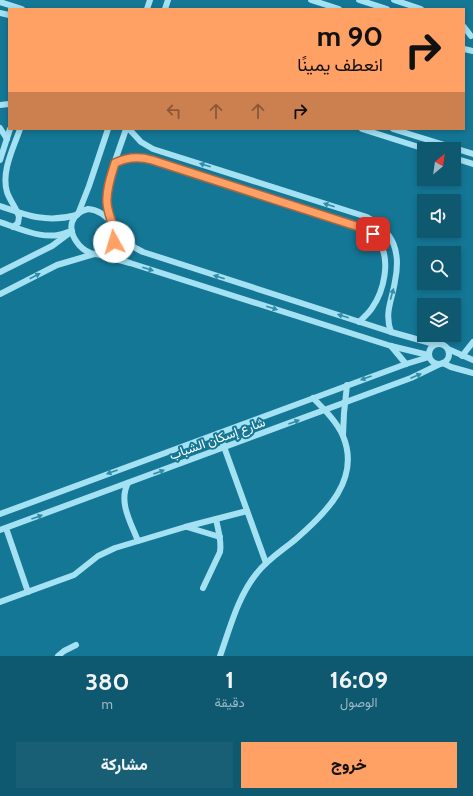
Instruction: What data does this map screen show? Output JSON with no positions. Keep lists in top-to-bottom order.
{
  "streets": {
    "street": ["شارع إسكان الشباب"]
  },
  "north": "top right",
  "page": {
    "turn": ["90 m", "انعطف يمينًا"],
    "eta": [
      "16:09",
      "الوصول",
      "1",
      "دقيقة",
      "380",
      "m"
    ],
    "buttons": ["خروج", "مشاركة"]
  }
}
